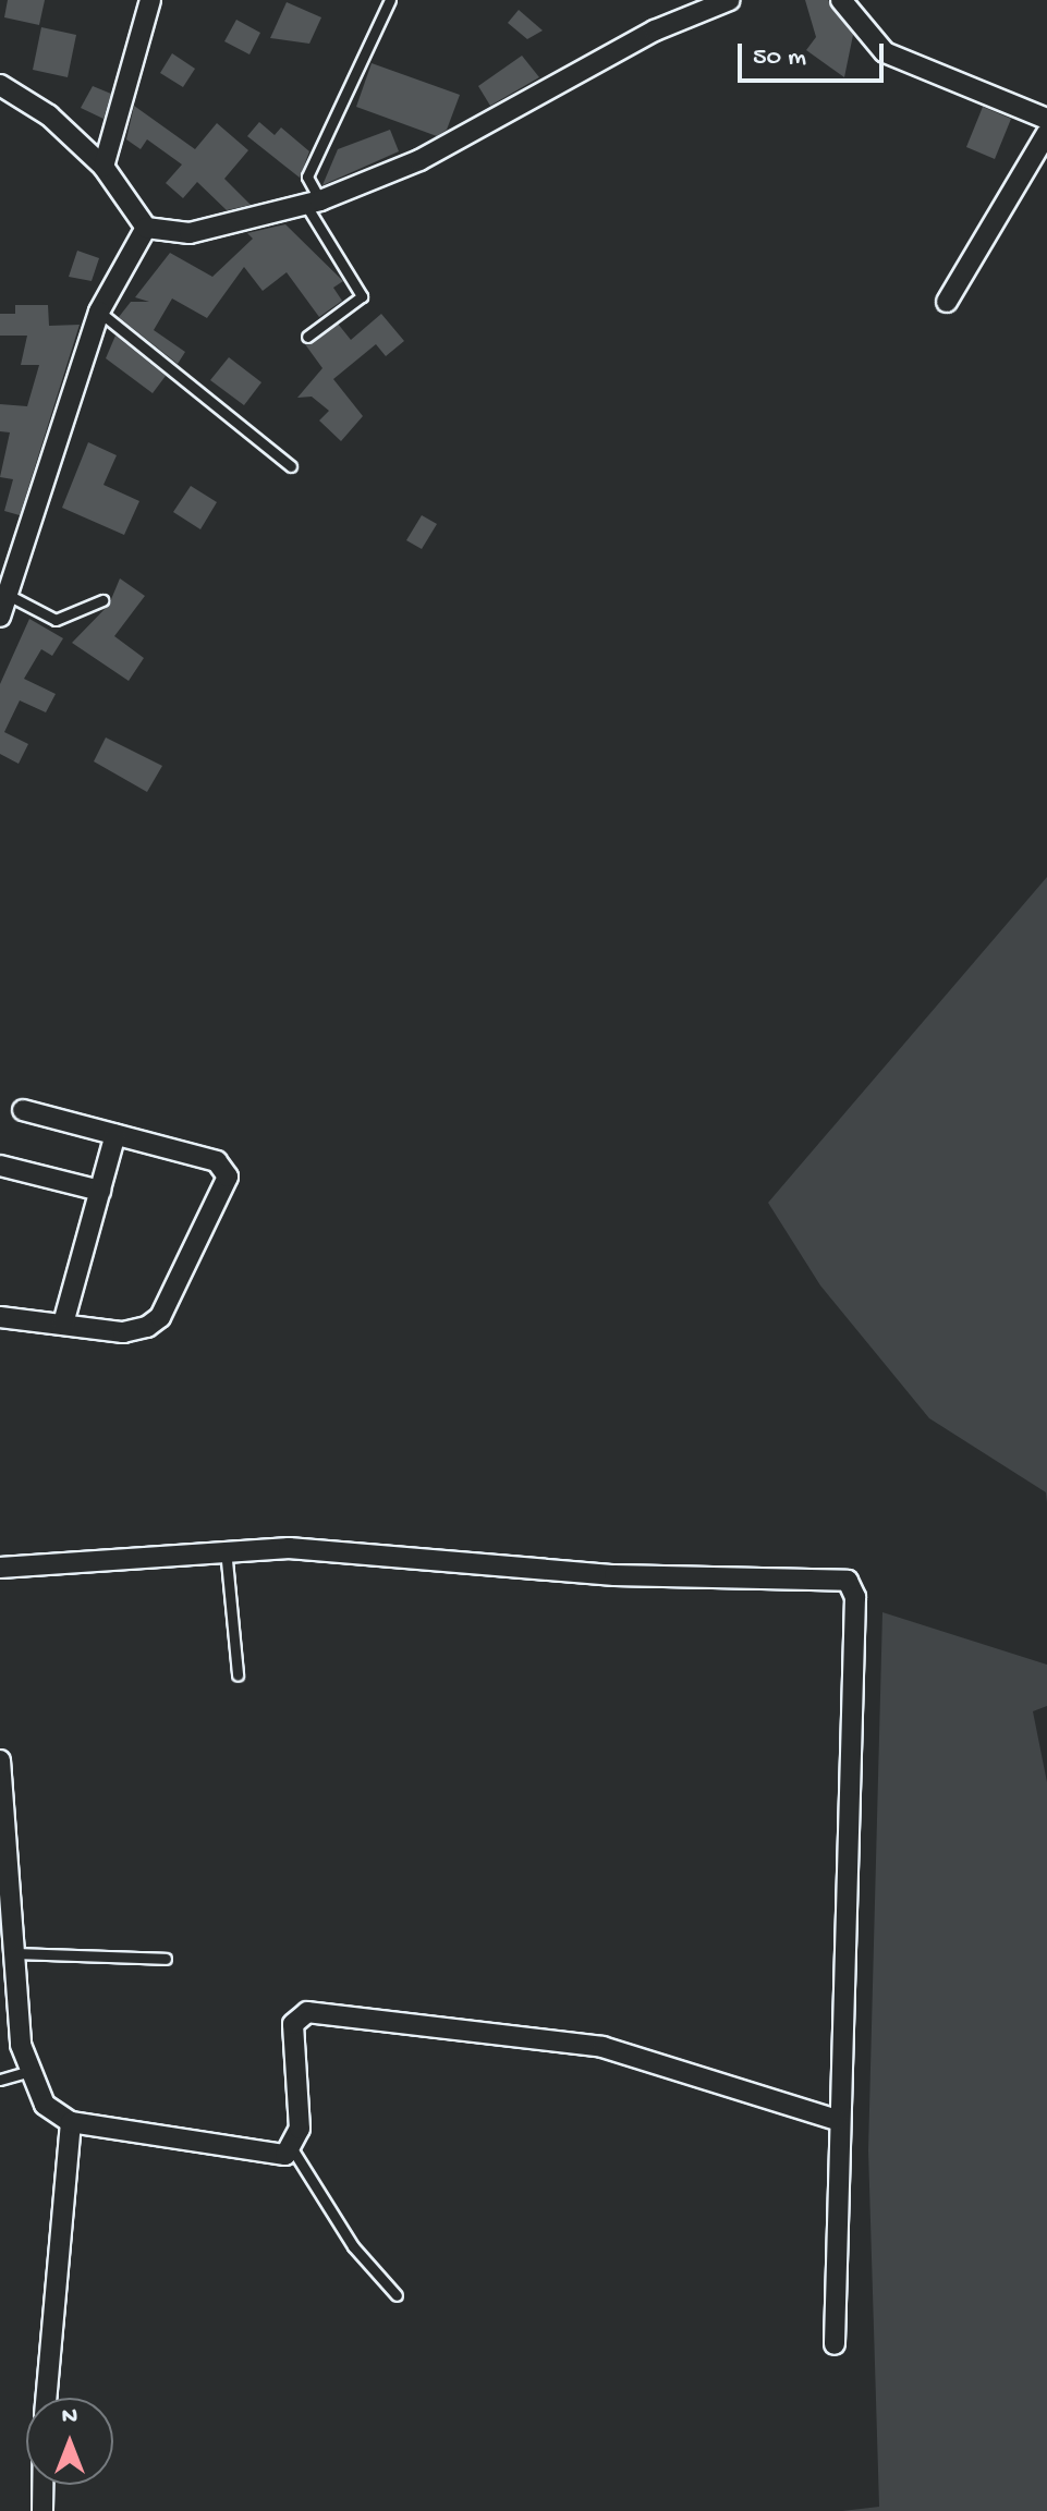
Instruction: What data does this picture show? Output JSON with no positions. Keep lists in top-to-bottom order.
{
  "scale_bar": "50 m",
  "north": "top"
}
